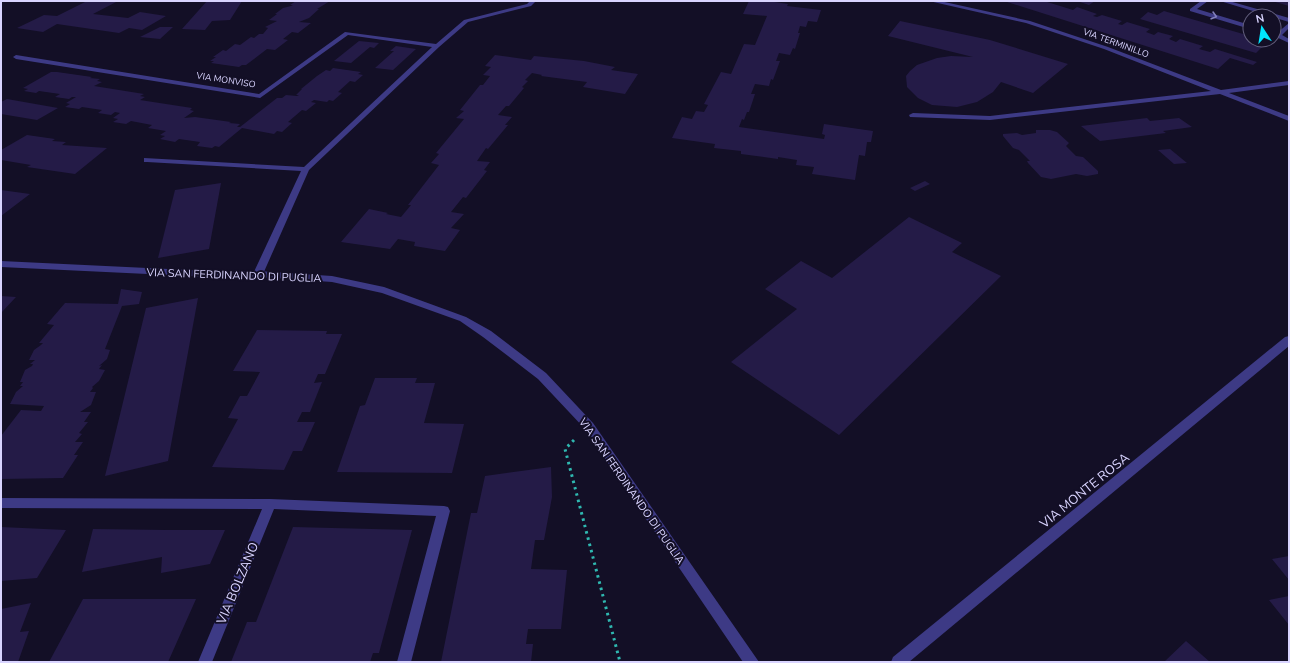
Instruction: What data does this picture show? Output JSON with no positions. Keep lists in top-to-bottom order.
{
  "streets": {
    "street": [
      "VIA TERMINILLO",
      "VIA MONVISO",
      "VIA SAN FERDINANDO DI PUGLIA",
      "VIA MONTE ROSA",
      "VIA BOLZANO"
    ]
  },
  "north": "top"
}
